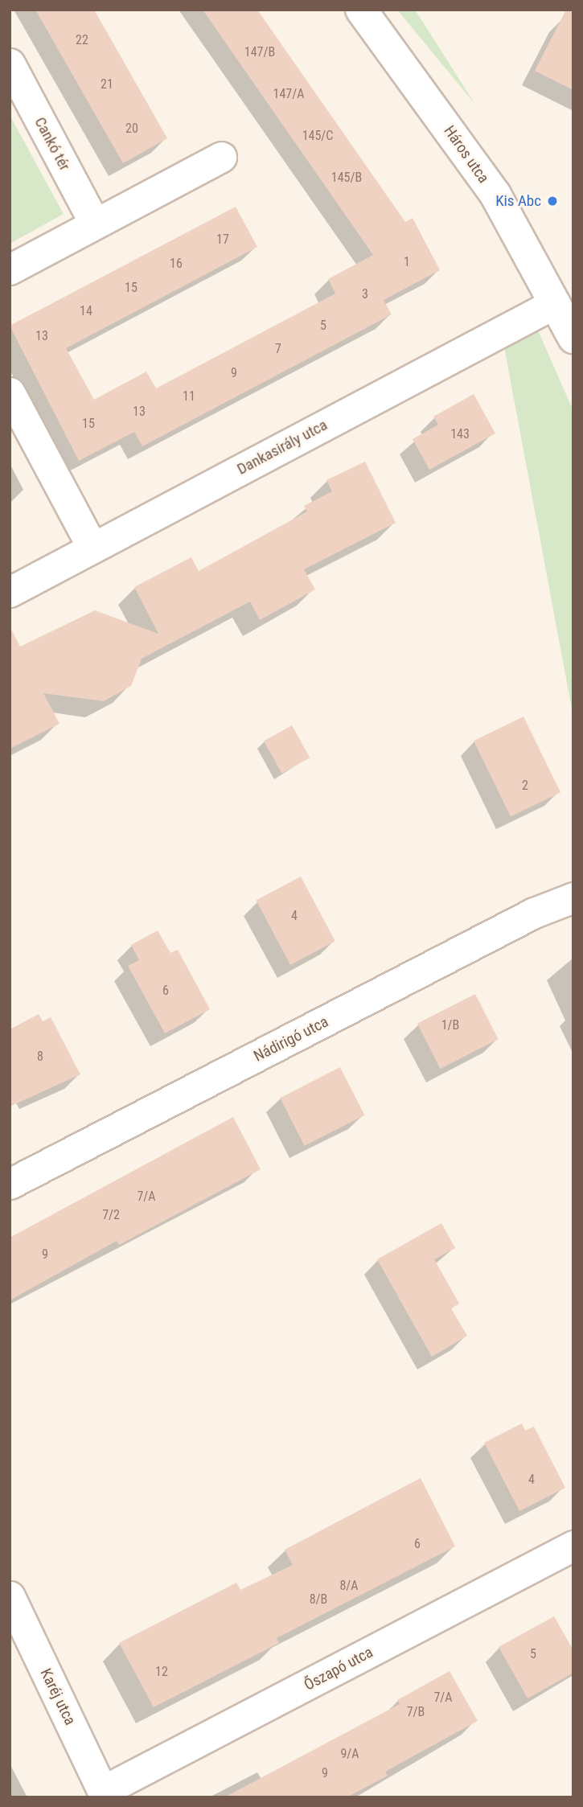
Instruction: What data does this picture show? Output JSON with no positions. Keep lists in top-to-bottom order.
{
  "streets": {
    "street": [
      "Cankó tér",
      "Háros utca",
      "Dankasirály utca",
      "Nádirigó utca",
      "Őszapó utca",
      "Karéj utca"
    ]
  },
  "crossings": [
    ["Háros utca", "Dankasirály utca"],
    ["Őszapó utca", "Karéj utca"]
  ],
  "places": ["Kis Abc"],
  "house_numbers": [
    "22",
    "147/B",
    "21",
    "147/A",
    "20",
    "145/C",
    "145/B",
    "17",
    "1",
    "16",
    "15",
    "3",
    "14",
    "5",
    "13",
    "7",
    "9",
    "11",
    "13",
    "15",
    "143",
    "2",
    "4",
    "6",
    "1/B",
    "8",
    "7/A",
    "7/2",
    "9",
    "4",
    "6",
    "8/A",
    "8/B",
    "5",
    "12",
    "7/A",
    "7/B",
    "9/A",
    "9"
  ]
}
